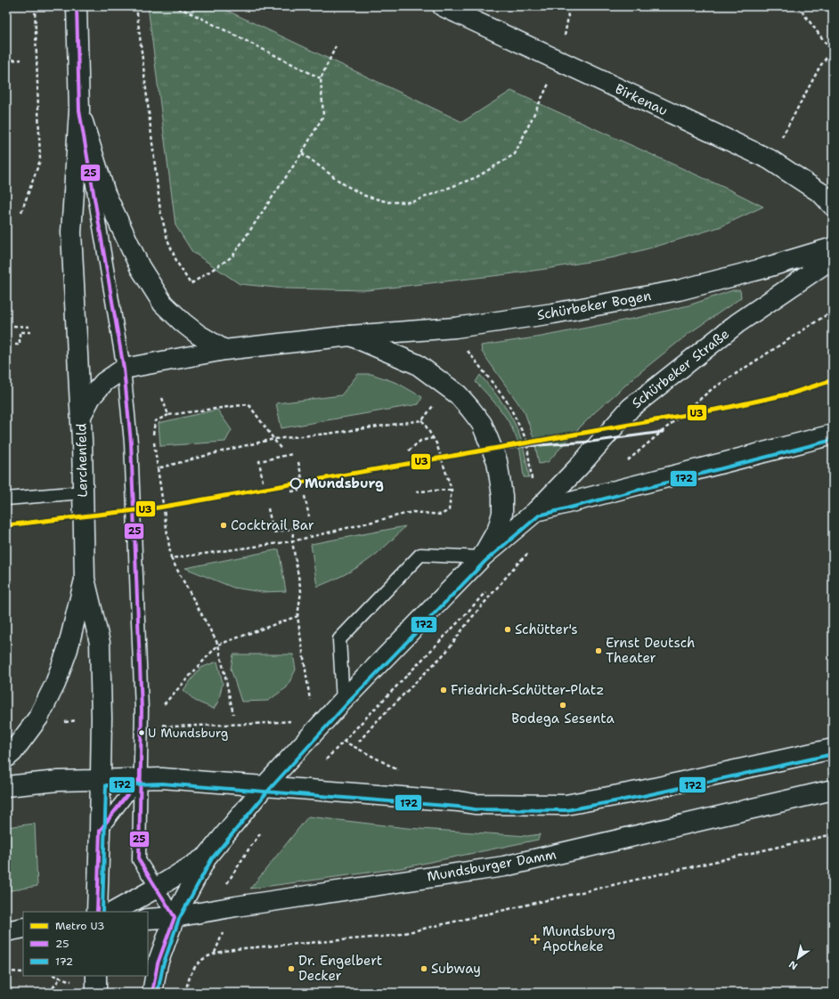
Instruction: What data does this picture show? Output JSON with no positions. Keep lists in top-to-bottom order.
{
  "streets": {
    "main road": [
      "Birkenau",
      "Schürbeker Bogen",
      "Schürbeker Straße",
      "Lerchenfeld",
      "Mundsburger Damm"
    ]
  },
  "crossings": [
    ["Schürbeker Bogen", "Schürbeker Straße"],
    ["Schürbeker Bogen", "Lerchenfeld"]
  ],
  "places": {
    "other": [
      "Mundsburg",
      "Cocktrail Bar",
      "Schütter's",
      "Ernst Deutsch Theater",
      "Friedrich-Schütter-Platz",
      "Bodega Sesenta",
      "U Mundsburg",
      "Dr. Engelbert Decker",
      "Subway"
    ],
    "health": ["Mundsburg Apotheke"]
  },
  "lines": ["transit line 25", "metro line U3", "transit line 172"],
  "legend": ["Metro U3", "25", "172"],
  "north": "bottom left"
}
